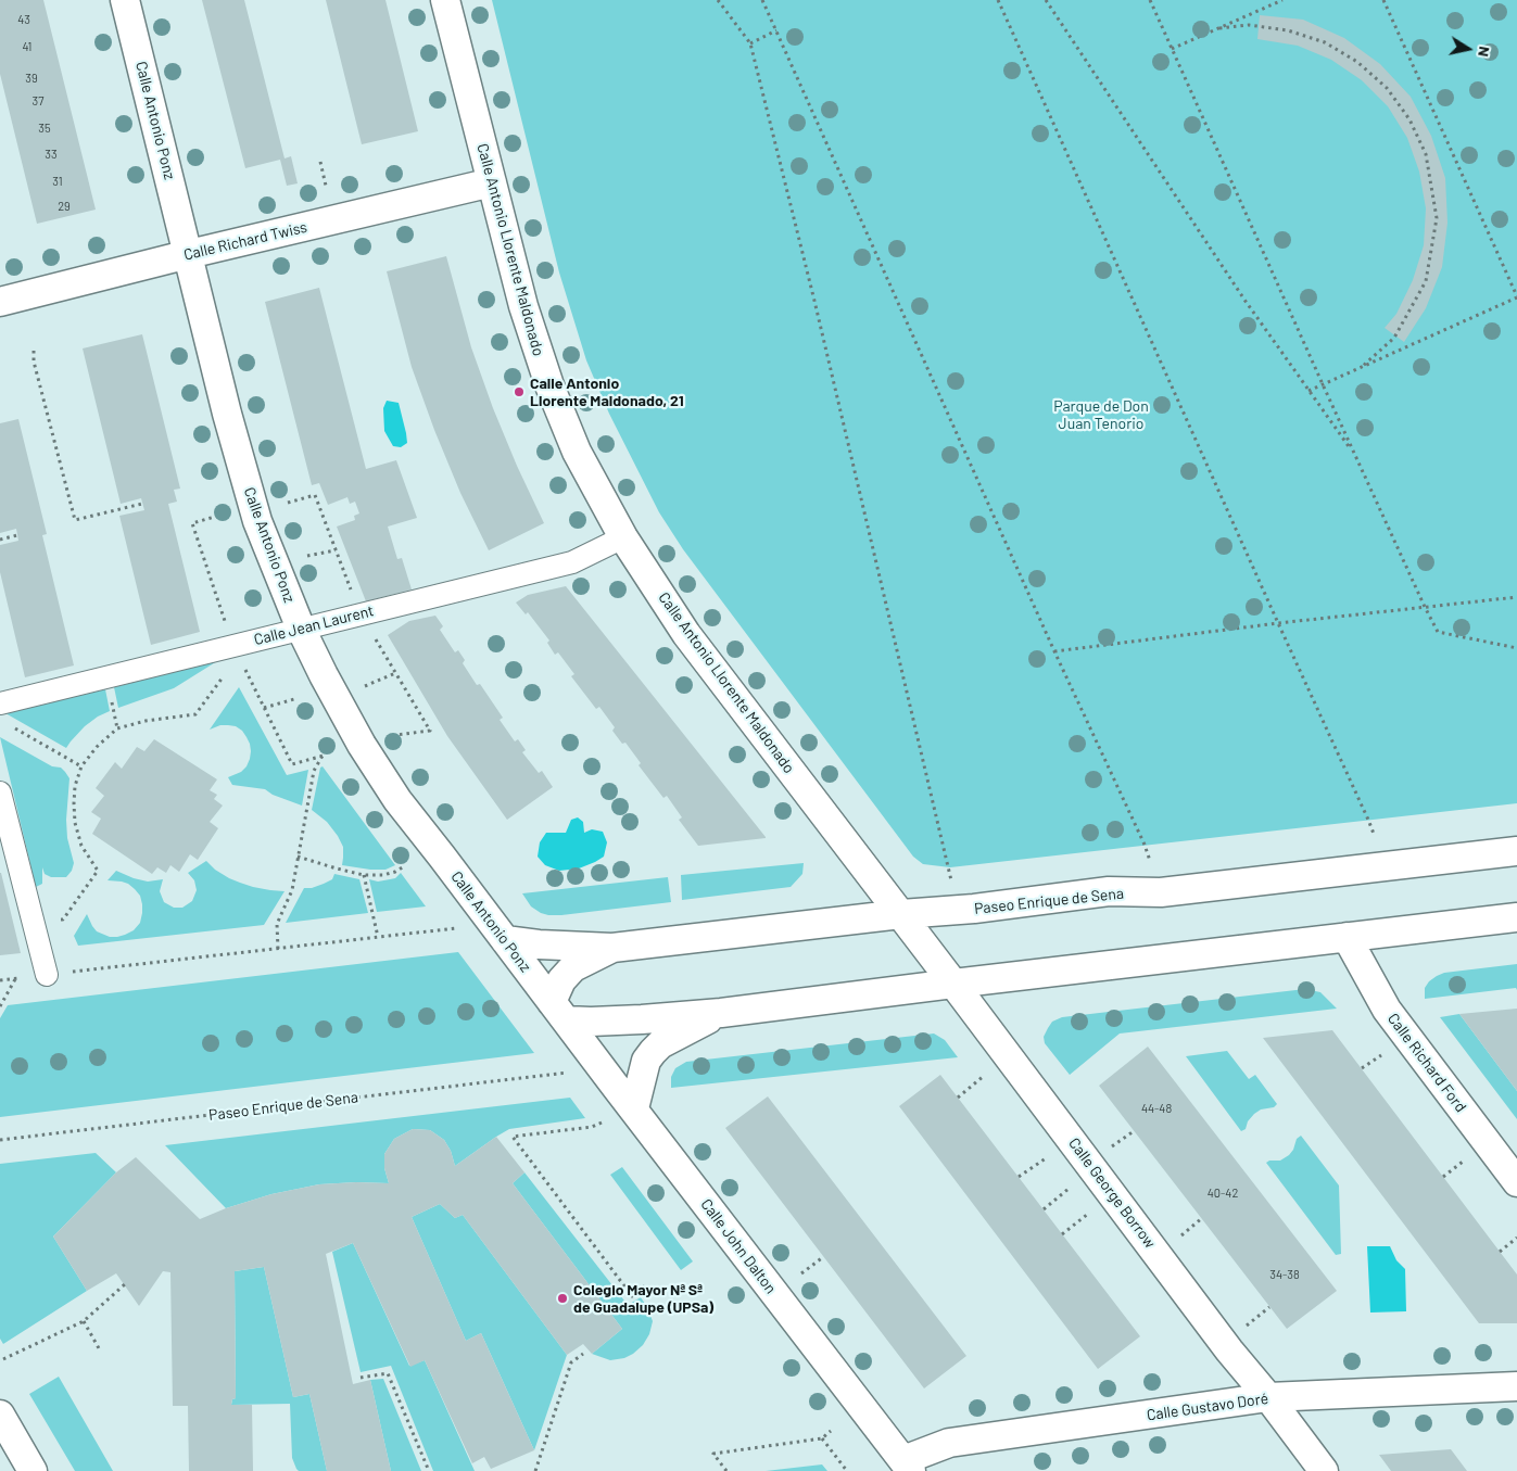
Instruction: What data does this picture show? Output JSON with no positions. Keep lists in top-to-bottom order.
{
  "streets": {
    "street": [
      "Calle Antonio Ponz",
      "Calle Richard Twiss",
      "Calle Antonio Llorente Maldonado",
      "Calle Jean Laurent",
      "Paseo Enrique de Sena",
      "Calle Richard Ford",
      "Calle George Borrow",
      "Calle John Dalton",
      "Calle Gustavo Doré"
    ]
  },
  "crossings": [
    ["Calle Antonio Ponz", "Calle Richard Twiss"],
    ["Calle Antonio Ponz", "Calle Jean Laurent"],
    ["Calle Antonio Ponz", "Paseo Enrique de Sena"],
    ["Calle Antonio Ponz", "Calle John Dalton"],
    ["Calle Richard Twiss", "Calle Antonio Llorente Maldonado"],
    ["Calle Antonio Llorente Maldonado", "Calle Jean Laurent"],
    ["Calle Antonio Llorente Maldonado", "Paseo Enrique de Sena"],
    ["Calle Antonio Llorente Maldonado", "Calle George Borrow"],
    ["Paseo Enrique de Sena", "Calle George Borrow"],
    ["Paseo Enrique de Sena", "Calle John Dalton"],
    ["Calle George Borrow", "Calle Gustavo Doré"],
    ["Calle John Dalton", "Calle Gustavo Doré"]
  ],
  "parks": ["Parque de Don Juan Tenorio"],
  "places": ["Calle Antonio Llorente Maldonado, 21", "Colegio Mayor Nª Sª de Guadalupe (UPSa)"],
  "house_numbers": [
    "43",
    "41",
    "39",
    "37",
    "35",
    "33",
    "31",
    "29",
    "44-48",
    "40-42",
    "34-38"
  ],
  "north": "right"
}
